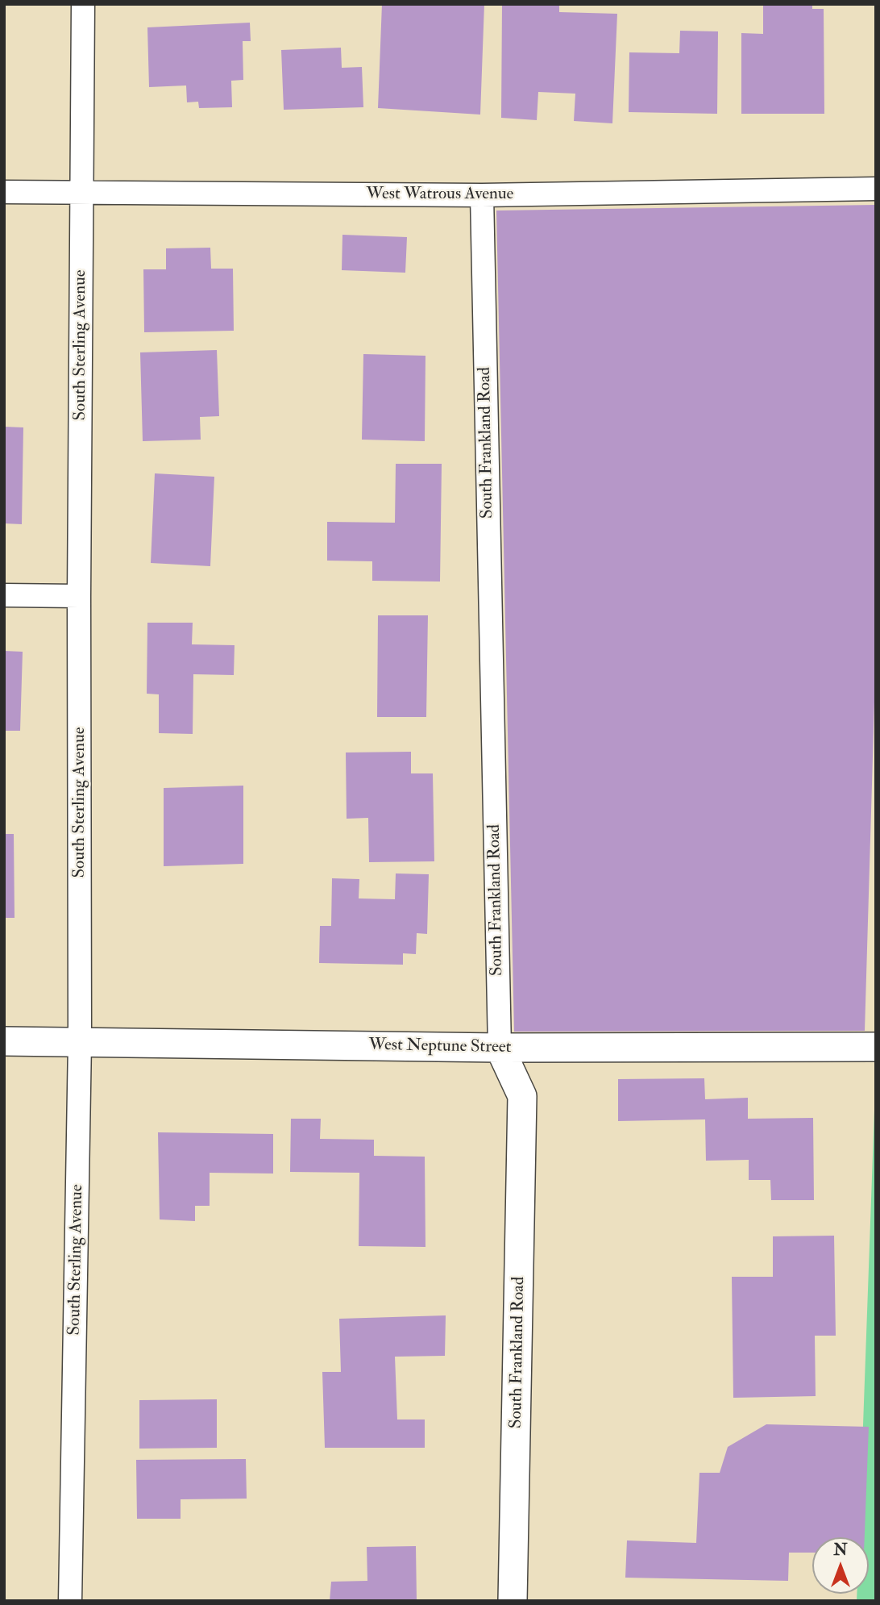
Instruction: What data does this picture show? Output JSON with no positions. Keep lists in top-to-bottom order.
{
  "streets": {
    "street": [
      "West Watrous Avenue",
      "South Sterling Avenue",
      "South Frankland Road",
      "West Neptune Street"
    ]
  },
  "crossings": [
    ["West Watrous Avenue", "South Sterling Avenue"],
    ["West Watrous Avenue", "South Frankland Road"],
    ["South Sterling Avenue", "West Neptune Street"],
    ["South Frankland Road", "West Neptune Street"]
  ],
  "north": "top"
}
